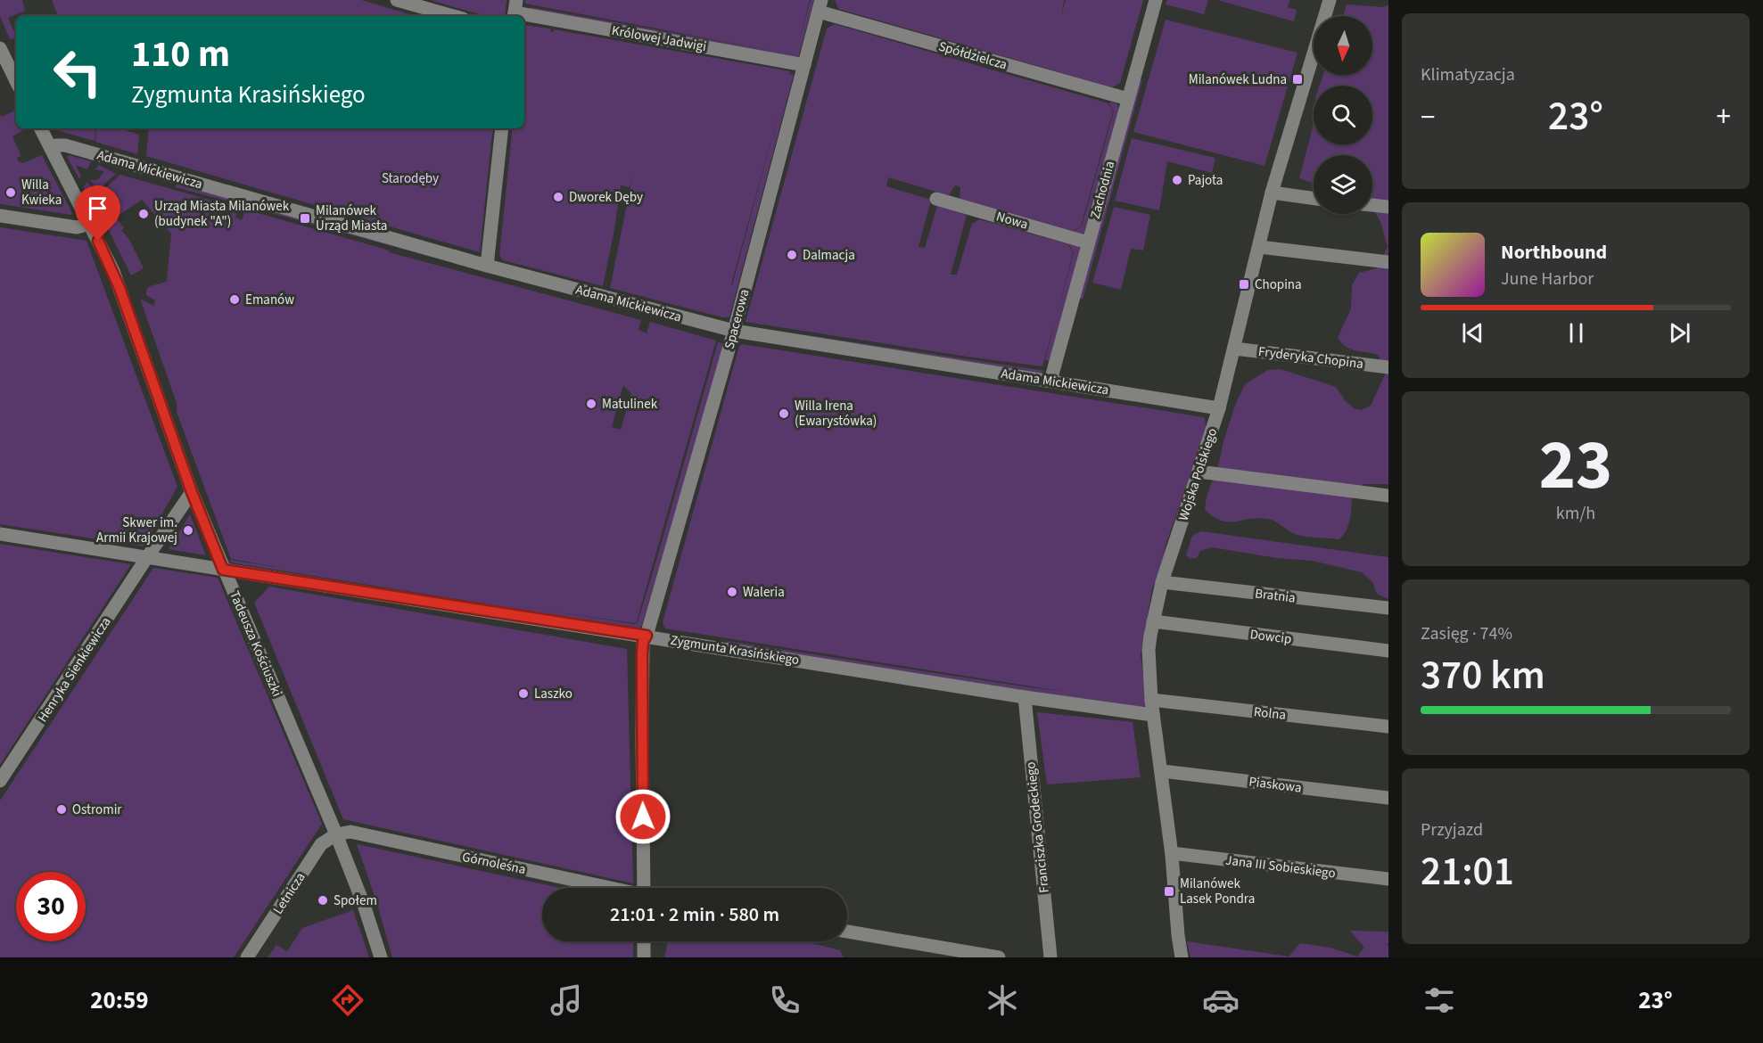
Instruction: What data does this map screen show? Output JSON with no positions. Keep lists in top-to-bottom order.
{
  "streets": {
    "street": [
      "Królowej Jadwigi",
      "Spółdzielcza",
      "Adama Mickiewicza",
      "Zachodnia",
      "Nowa",
      "Spacerowa",
      "Fryderyka Chopina",
      "Wojska Polskiego",
      "Bratnia",
      "Dowcip",
      "Tadeusza Kościuszki",
      "Zygmunta Krasińskiego",
      "Henryka Sienkiewicza",
      "Rolna",
      "Piaskowa",
      "Franciszka Grodeckiego",
      "Górnoleśna",
      "Jana III Sobieskiego",
      "Letnicza"
    ]
  },
  "crossings": [
    ["Królowej Jadwigi", "Spacerowa"],
    ["Spółdzielcza", "Zachodnia"],
    ["Spółdzielcza", "Spacerowa"],
    ["Adama Mickiewicza", "Zachodnia"],
    ["Adama Mickiewicza", "Spacerowa"],
    ["Adama Mickiewicza", "Wojska Polskiego"],
    ["Adama Mickiewicza", "Tadeusza Kościuszki"],
    ["Zachodnia", "Nowa"],
    ["Spacerowa", "Zygmunta Krasińskiego"],
    ["Fryderyka Chopina", "Wojska Polskiego"],
    ["Wojska Polskiego", "Bratnia"],
    ["Wojska Polskiego", "Dowcip"],
    ["Wojska Polskiego", "Zygmunta Krasińskiego"],
    ["Wojska Polskiego", "Rolna"],
    ["Wojska Polskiego", "Piaskowa"],
    ["Wojska Polskiego", "Jana III Sobieskiego"],
    ["Tadeusza Kościuszki", "Zygmunta Krasińskiego"],
    ["Tadeusza Kościuszki", "Henryka Sienkiewicza"],
    ["Tadeusza Kościuszki", "Górnoleśna"],
    ["Tadeusza Kościuszki", "Letnicza"],
    ["Zygmunta Krasińskiego", "Henryka Sienkiewicza"],
    ["Zygmunta Krasińskiego", "Franciszka Grodeckiego"],
    ["Górnoleśna", "Letnicza"]
  ],
  "parks": ["Starodęby"],
  "places": {
    "transit": [
      "Milanówek Ludna",
      "Milanówek Urząd Miasta",
      "Chopina",
      "Milanówek Lasek Pondra"
    ],
    "other": [
      "Pajota",
      "Willa Kwieka",
      "Dworek Dęby",
      "Urząd Miasta Milanówek (budynek \"A\")",
      "Dalmacja",
      "Emanów",
      "Matulinek",
      "Willa Irena (Ewarystówka)",
      "Skwer im. Armii Krajowej",
      "Waleria",
      "Laszko",
      "Ostromir",
      "Społem"
    ]
  },
  "north": "bottom",
  "page": {
    "tile": [
      "Klimatyzacja",
      ["23", "km/h"],
      ["Zasięg · 74%", "370 km"],
      ["Przyjazd", "21:01"]
    ],
    "turn": ["110 m", "Zygmunta Krasińskiego"],
    "heat": ["−", "23°", "+"],
    "song": ["Northbound", "June Harbor"],
    "limit": "30",
    "trip": "21:01 · 2 min · 580 m",
    "tabs": ["20:59", "23°"]
  }
}
